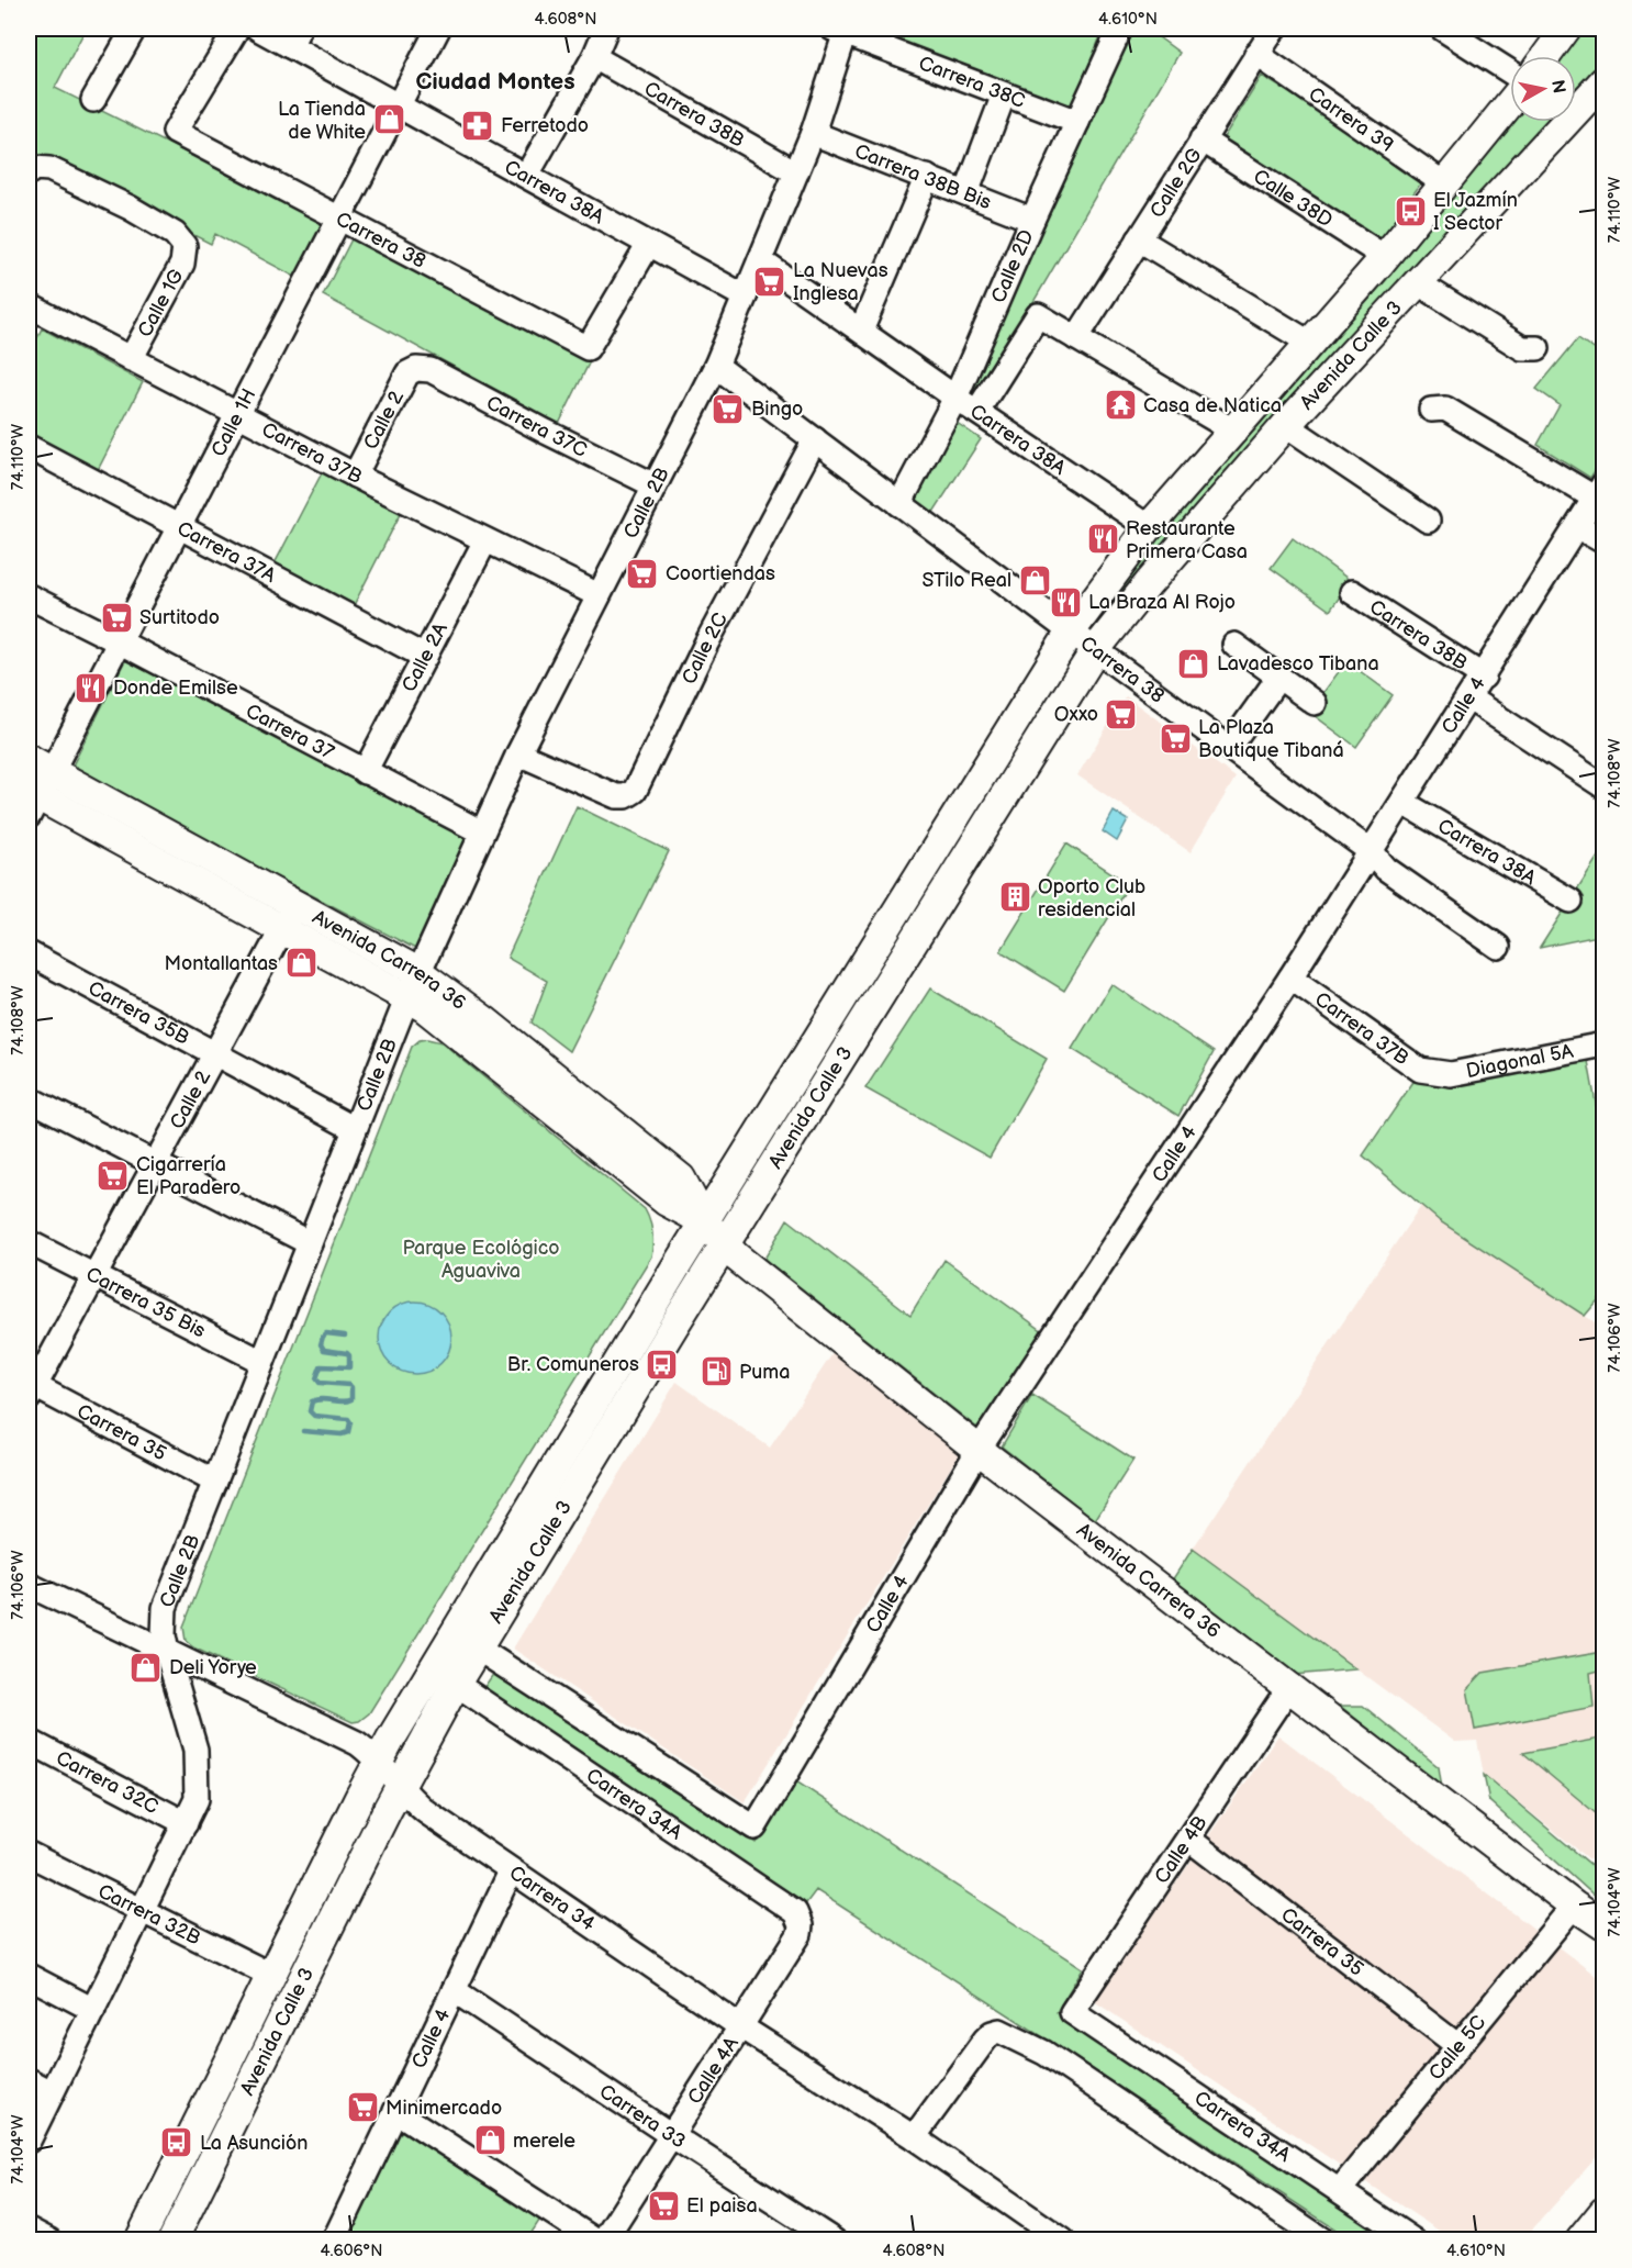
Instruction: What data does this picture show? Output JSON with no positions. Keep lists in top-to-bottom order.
{
  "streets": {
    "main road": ["Avenida Calle 3", "Avenida Carrera 36"],
    "street": [
      "Carrera 38C",
      "Carrera 38B",
      "Carrera 39",
      "Carrera 38B Bis",
      "Calle 2G",
      "Carrera 38A",
      "Calle 38D",
      "Carrera 38",
      "Calle 2D",
      "Calle 1G",
      "Calle 2",
      "Calle 1H",
      "Carrera 37C",
      "Carrera 37B",
      "Calle 2B",
      "Carrera 37A",
      "Calle 2C",
      "Calle 2A",
      "Calle 4",
      "Carrera 37",
      "Carrera 35B",
      "Diagonal 5A",
      "Carrera 35 Bis",
      "Carrera 35",
      "Carrera 32C",
      "Carrera 34A",
      "Calle 4B",
      "Carrera 34",
      "Carrera 32B",
      "Calle 5C",
      "Calle 4A",
      "Carrera 33"
    ]
  },
  "crossings": [
    ["Carrera 38C", "Calle 2D"],
    ["Carrera 38C", "Calle 2B"],
    ["Carrera 38B", "Calle 2B"],
    ["Carrera 38B", "Calle 4"],
    ["Carrera 39", "Calle 2G"],
    ["Carrera 39", "Avenida Calle 3"],
    ["Carrera 38B Bis", "Calle 2D"],
    ["Carrera 38B Bis", "Calle 2B"],
    ["Calle 2G", "Calle 38D"],
    ["Calle 2G", "Calle 2D"],
    ["Carrera 38A", "Carrera 38"],
    ["Carrera 38A", "Calle 2D"],
    ["Carrera 38A", "Avenida Calle 3"],
    ["Carrera 38A", "Calle 1H"],
    ["Carrera 38A", "Calle 2B"],
    ["Carrera 38A", "Calle 4"],
    ["Calle 38D", "Avenida Calle 3"],
    ["Carrera 38", "Calle 2D"],
    ["Carrera 38", "Avenida Calle 3"],
    ["Carrera 38", "Calle 1H"],
    ["Carrera 38", "Calle 2B"],
    ["Carrera 38", "Calle 2C"],
    ["Carrera 38", "Calle 4"],
    ["Calle 1G", "Carrera 37B"],
    ["Avenida Calle 3", "Calle 4"],
    ["Avenida Calle 3", "Avenida Carrera 36"],
    ["Avenida Calle 3", "Carrera 34A"],
    ["Avenida Calle 3", "Carrera 34"],
    ["Avenida Calle 3", "Carrera 32B"],
    ["Calle 2", "Carrera 37C"],
    ["Calle 2", "Carrera 37B"],
    ["Calle 2", "Avenida Carrera 36"],
    ["Calle 2", "Carrera 35B"],
    ["Calle 2", "Carrera 35 Bis"],
    ["Calle 2", "Carrera 35"],
    ["Calle 1H", "Carrera 37B"],
    ["Calle 1H", "Carrera 37A"],
    ["Calle 1H", "Carrera 37"],
    ["Calle 1H", "Avenida Carrera 36"],
    ["Carrera 37C", "Calle 2B"],
    ["Carrera 37B", "Calle 2B"],
    ["Carrera 37B", "Calle 2A"],
    ["Carrera 37B", "Calle 4"],
    ["Carrera 37B", "Diagonal 5A"],
    ["Calle 2B", "Calle 2C"],
    ["Calle 2B", "Carrera 37"],
    ["Calle 2B", "Avenida Carrera 36"],
    ["Calle 2B", "Carrera 35B"],
    ["Calle 2B", "Carrera 35 Bis"],
    ["Calle 2B", "Carrera 35"],
    ["Calle 2B", "Carrera 32C"],
    ["Calle 2B", "Carrera 34"],
    ["Calle 2B", "Carrera 32B"],
    ["Carrera 37A", "Calle 2A"],
    ["Calle 2A", "Carrera 37"],
    ["Calle 4", "Avenida Carrera 36"],
    ["Calle 4", "Carrera 34"],
    ["Calle 4", "Carrera 33"],
    ["Avenida Carrera 36", "Calle 4B"],
    ["Avenida Carrera 36", "Calle 5C"],
    ["Carrera 35", "Calle 4B"],
    ["Carrera 35", "Calle 5C"],
    ["Carrera 34A", "Calle 4B"],
    ["Carrera 34A", "Calle 5C"],
    ["Carrera 34A", "Calle 4A"],
    ["Carrera 34", "Calle 4A"],
    ["Calle 4A", "Carrera 33"]
  ],
  "districts": ["Ciudad Montes"],
  "parks": ["Parque Ecológico Aguaviva"],
  "places": {
    "shop": [
      "La Tienda de White",
      "STilo Real",
      "Lavadesco Tibana",
      "Montallantas",
      "Deli Yorye",
      "merele"
    ],
    "pharmacy": ["Ferretodo"],
    "bus stop": ["El Jazmín I Sector", "Br. Comuneros", "La Asunción"],
    "supermarket": [
      "La Nuevas Inglesa",
      "Bingo",
      "Coortiendas",
      "Surtitodo",
      "Oxxo",
      "La Plaza Boutique Tibaná",
      "Cigarrería El Paradero",
      "Minimercado",
      "El paisa"
    ],
    "temple": ["Casa de Natica"],
    "restaurant": ["Restaurante Primera Casa", "La Braza Al Rojo", "Donde Emilse"],
    "building": ["Oporto Club residencial"],
    "fuel station": ["Puma"]
  },
  "north": "right",
  "coordinates": [
    "4.608°N",
    "4.610°N",
    "74.110°W",
    "74.108°W",
    "74.106°W",
    "74.104°W",
    "4.606°N"
  ]
}
